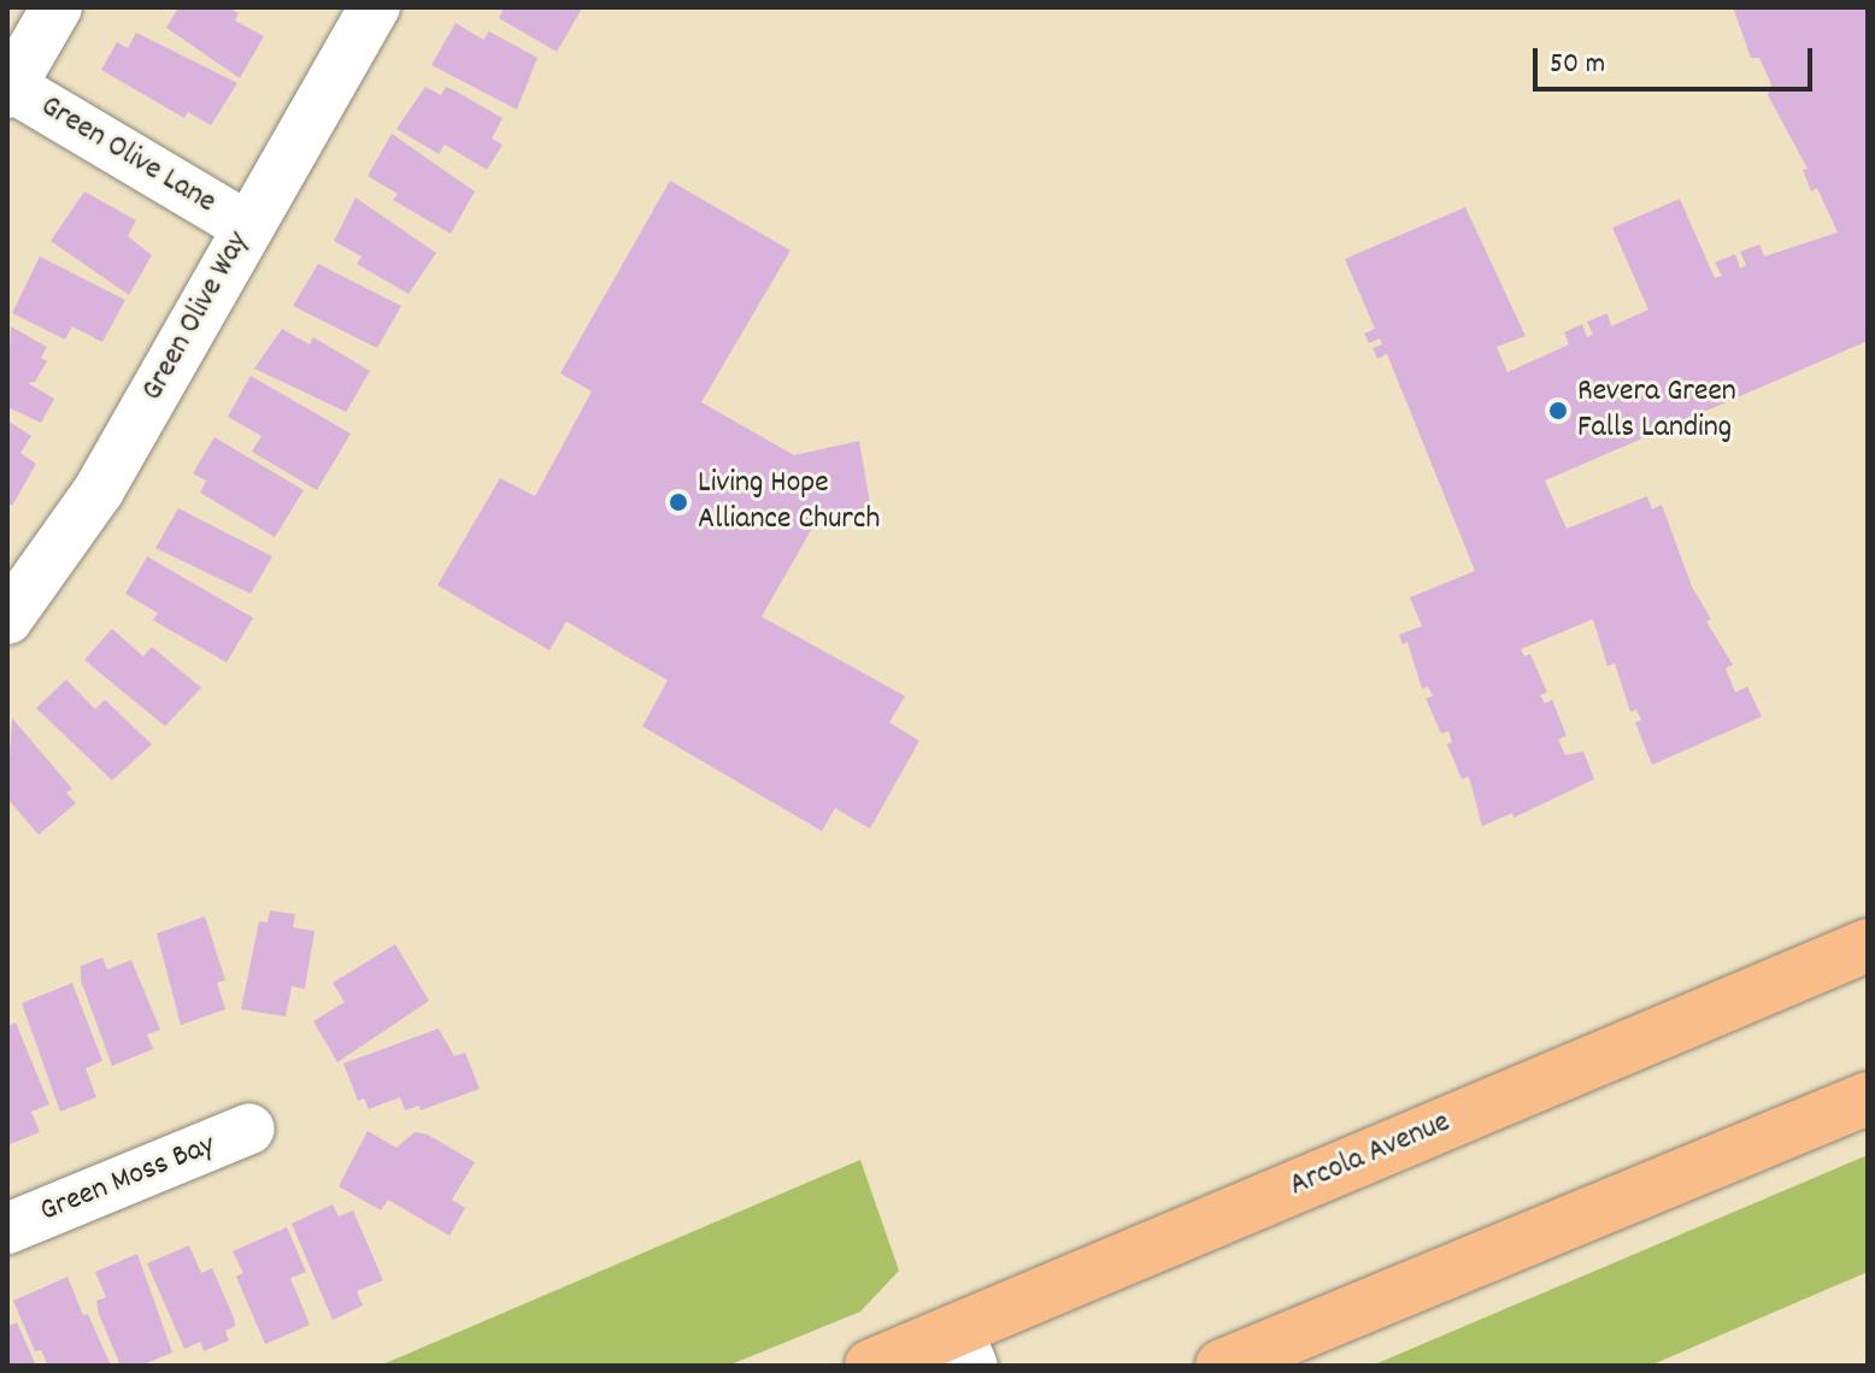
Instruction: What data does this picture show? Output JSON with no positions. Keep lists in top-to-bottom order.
{
  "streets": {
    "main road": ["Arcola Avenue"],
    "street": ["Green Olive Lane", "Green Olive Way", "Green Moss Bay"]
  },
  "crossings": [
    ["Green Olive Lane", "Green Olive Way"]
  ],
  "places": ["Revera Green Falls Landing", "Living Hope Alliance Church"],
  "scale_bar": "50 m"
}
